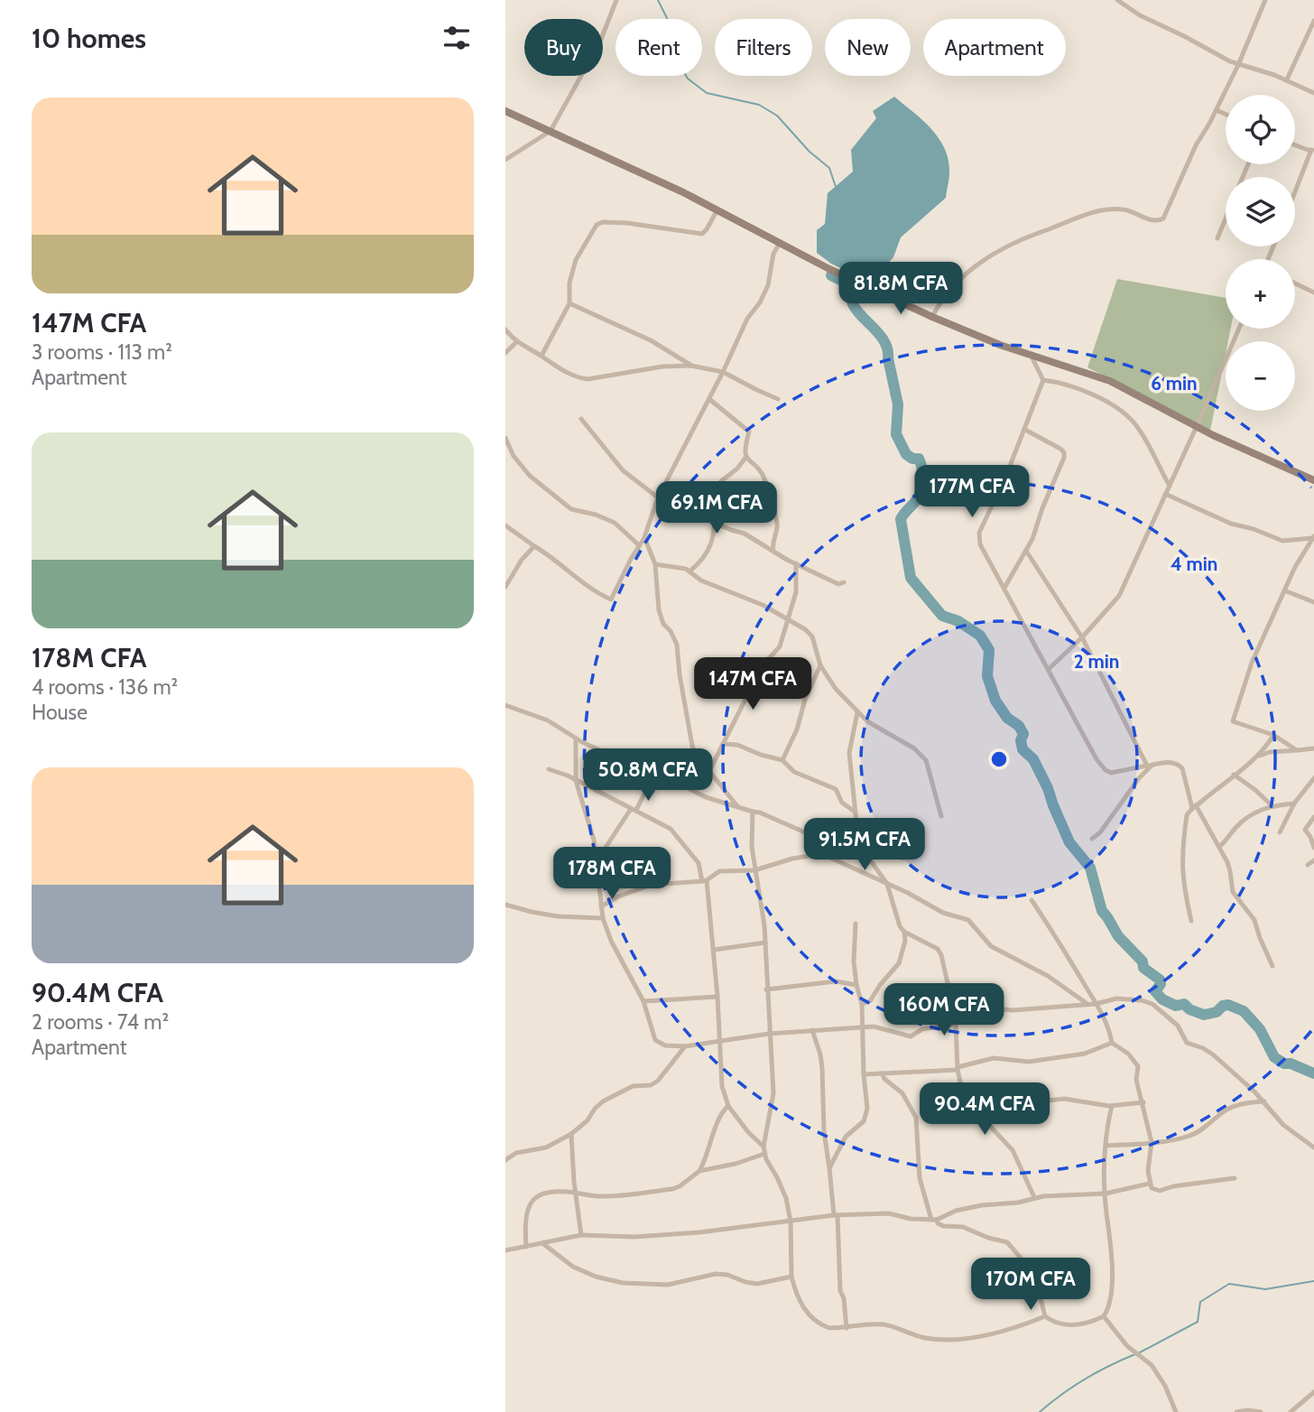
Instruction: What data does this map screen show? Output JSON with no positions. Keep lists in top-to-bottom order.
{
  "page": {
    "heading": "10 homes",
    "chip": [
      "Buy",
      "Rent",
      "Filters",
      "New",
      "Apartment"
    ],
    "list": [
      {
        "name": "147M CFA",
        "note": "3 rooms · 113 m² · Apartment"
      },
      {
        "name": "178M CFA",
        "note": "4 rooms · 136 m² · House"
      },
      {
        "name": "90.4M CFA",
        "note": "2 rooms · 74 m² · Apartment"
      }
    ],
    "map_buttons": ["+", "−"],
    "price": [
      "81.8M CFA",
      "177M CFA",
      "69.1M CFA",
      "147M CFA",
      "50.8M CFA",
      "91.5M CFA",
      "178M CFA",
      "160M CFA",
      "90.4M CFA",
      "170M CFA"
    ]
  },
  "rings": ["6 min", "4 min", "2 min"]
}
